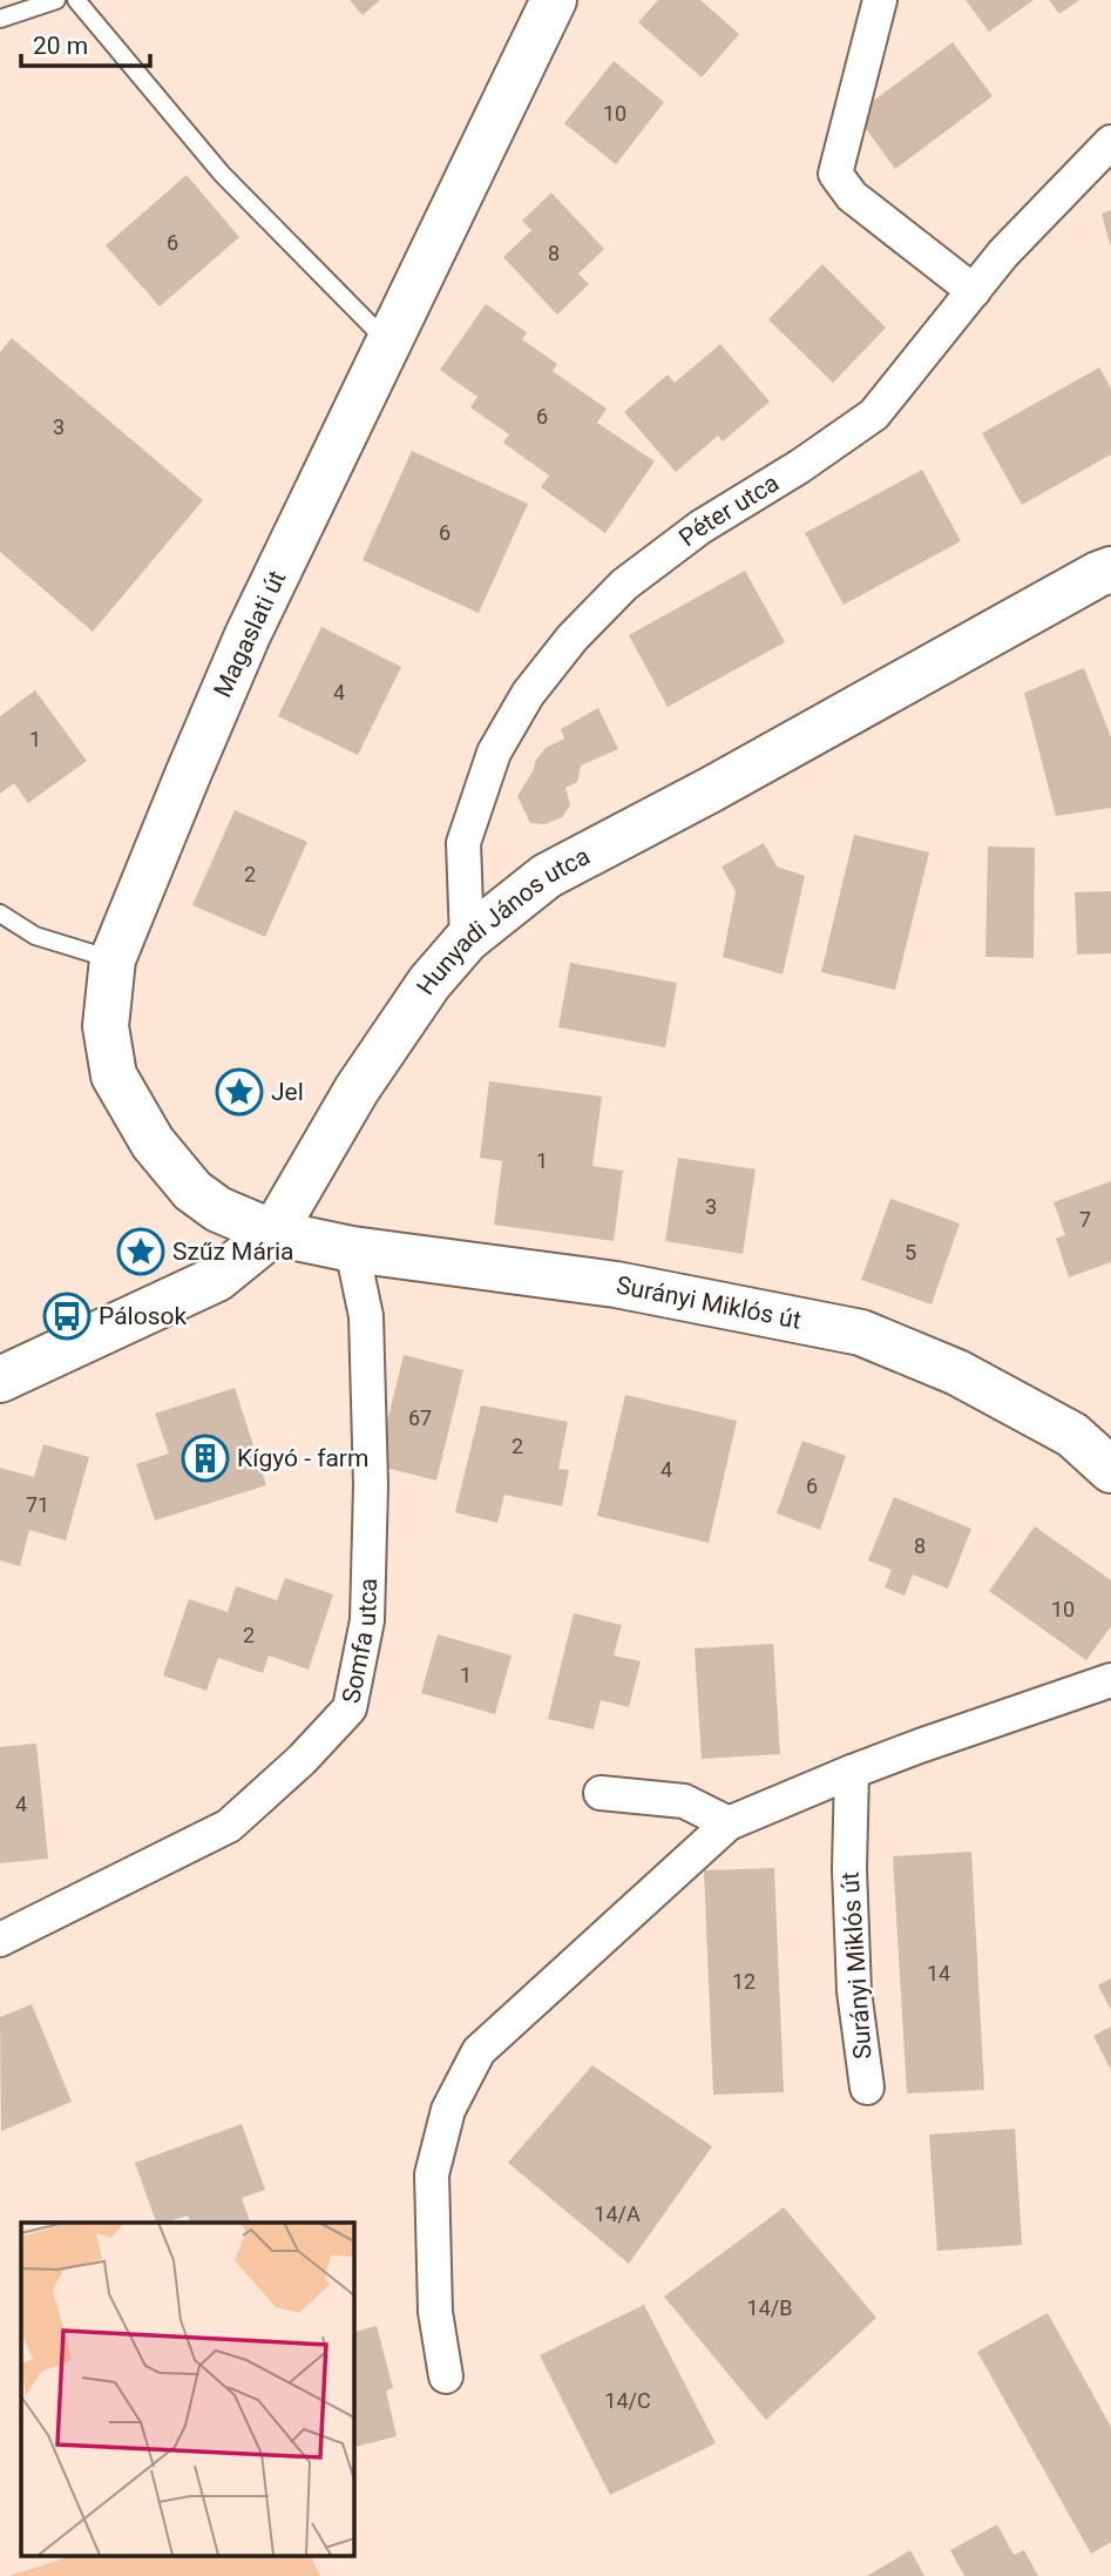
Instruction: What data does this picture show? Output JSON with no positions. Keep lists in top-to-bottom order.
{
  "streets": {
    "street": [
      "Péter utca",
      "Magaslati út",
      "Hunyadi János utca",
      "Surányi Miklós út",
      "Somfa utca"
    ]
  },
  "crossings": [
    ["Péter utca", "Hunyadi János utca"],
    ["Magaslati út", "Hunyadi János utca"],
    ["Magaslati út", "Surányi Miklós út"],
    ["Hunyadi János utca", "Surányi Miklós út"],
    ["Surányi Miklós út", "Somfa utca"]
  ],
  "places": {
    "place": ["Jel", "Szűz Mária"],
    "bus stop": ["Pálosok"],
    "building": ["Kígyó - farm"]
  },
  "house_numbers": [
    "10",
    "6",
    "8",
    "6",
    "3",
    "6",
    "4",
    "1",
    "2",
    "1",
    "3",
    "7",
    "5",
    "67",
    "2",
    "4",
    "6",
    "71",
    "8",
    "10",
    "2",
    "1",
    "4",
    "14",
    "12",
    "14/A",
    "14/B",
    "14/C"
  ],
  "scale_bar": "20 m"
}
